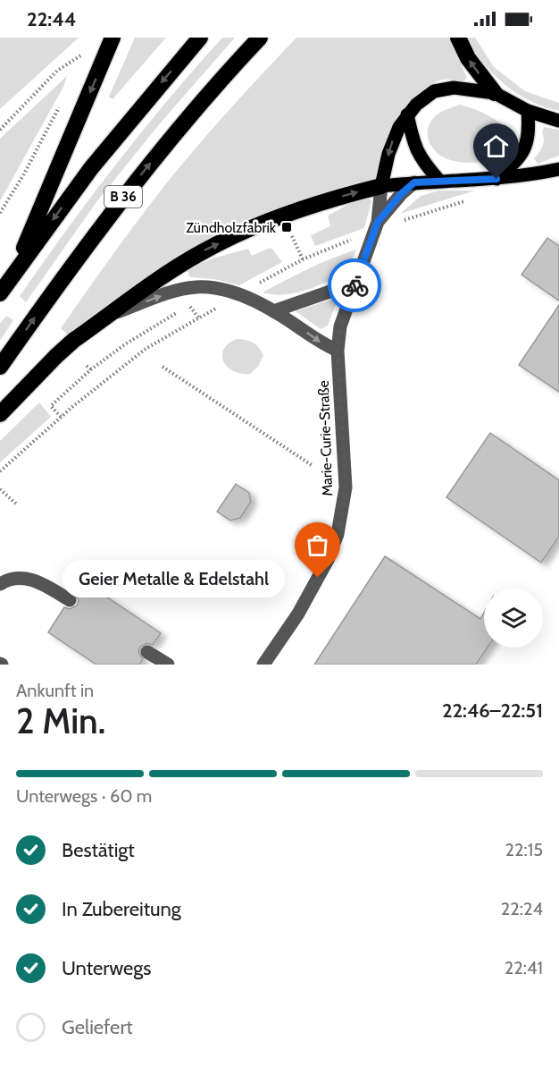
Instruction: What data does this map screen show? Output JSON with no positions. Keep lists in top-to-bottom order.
{
  "streets": {
    "highway": ["B 36"],
    "street": ["Marie-Curie-Straße"]
  },
  "places": {
    "transit": ["Zündholzfabrik"],
    "other": ["Geier Metalle & Edelstahl"]
  },
  "page": {
    "status": "22:44",
    "bubble": "Geier Metalle & Edelstahl",
    "heading": ["2 Min.", "Ankunft in", "22:46–22:51"],
    "bar": "Unterwegs · 60 m",
    "list": [
      ["Bestätigt", "22:15"],
      ["In Zubereitung", "22:24"],
      ["Unterwegs", "22:41"],
      "Geliefert"
    ]
  }
}
